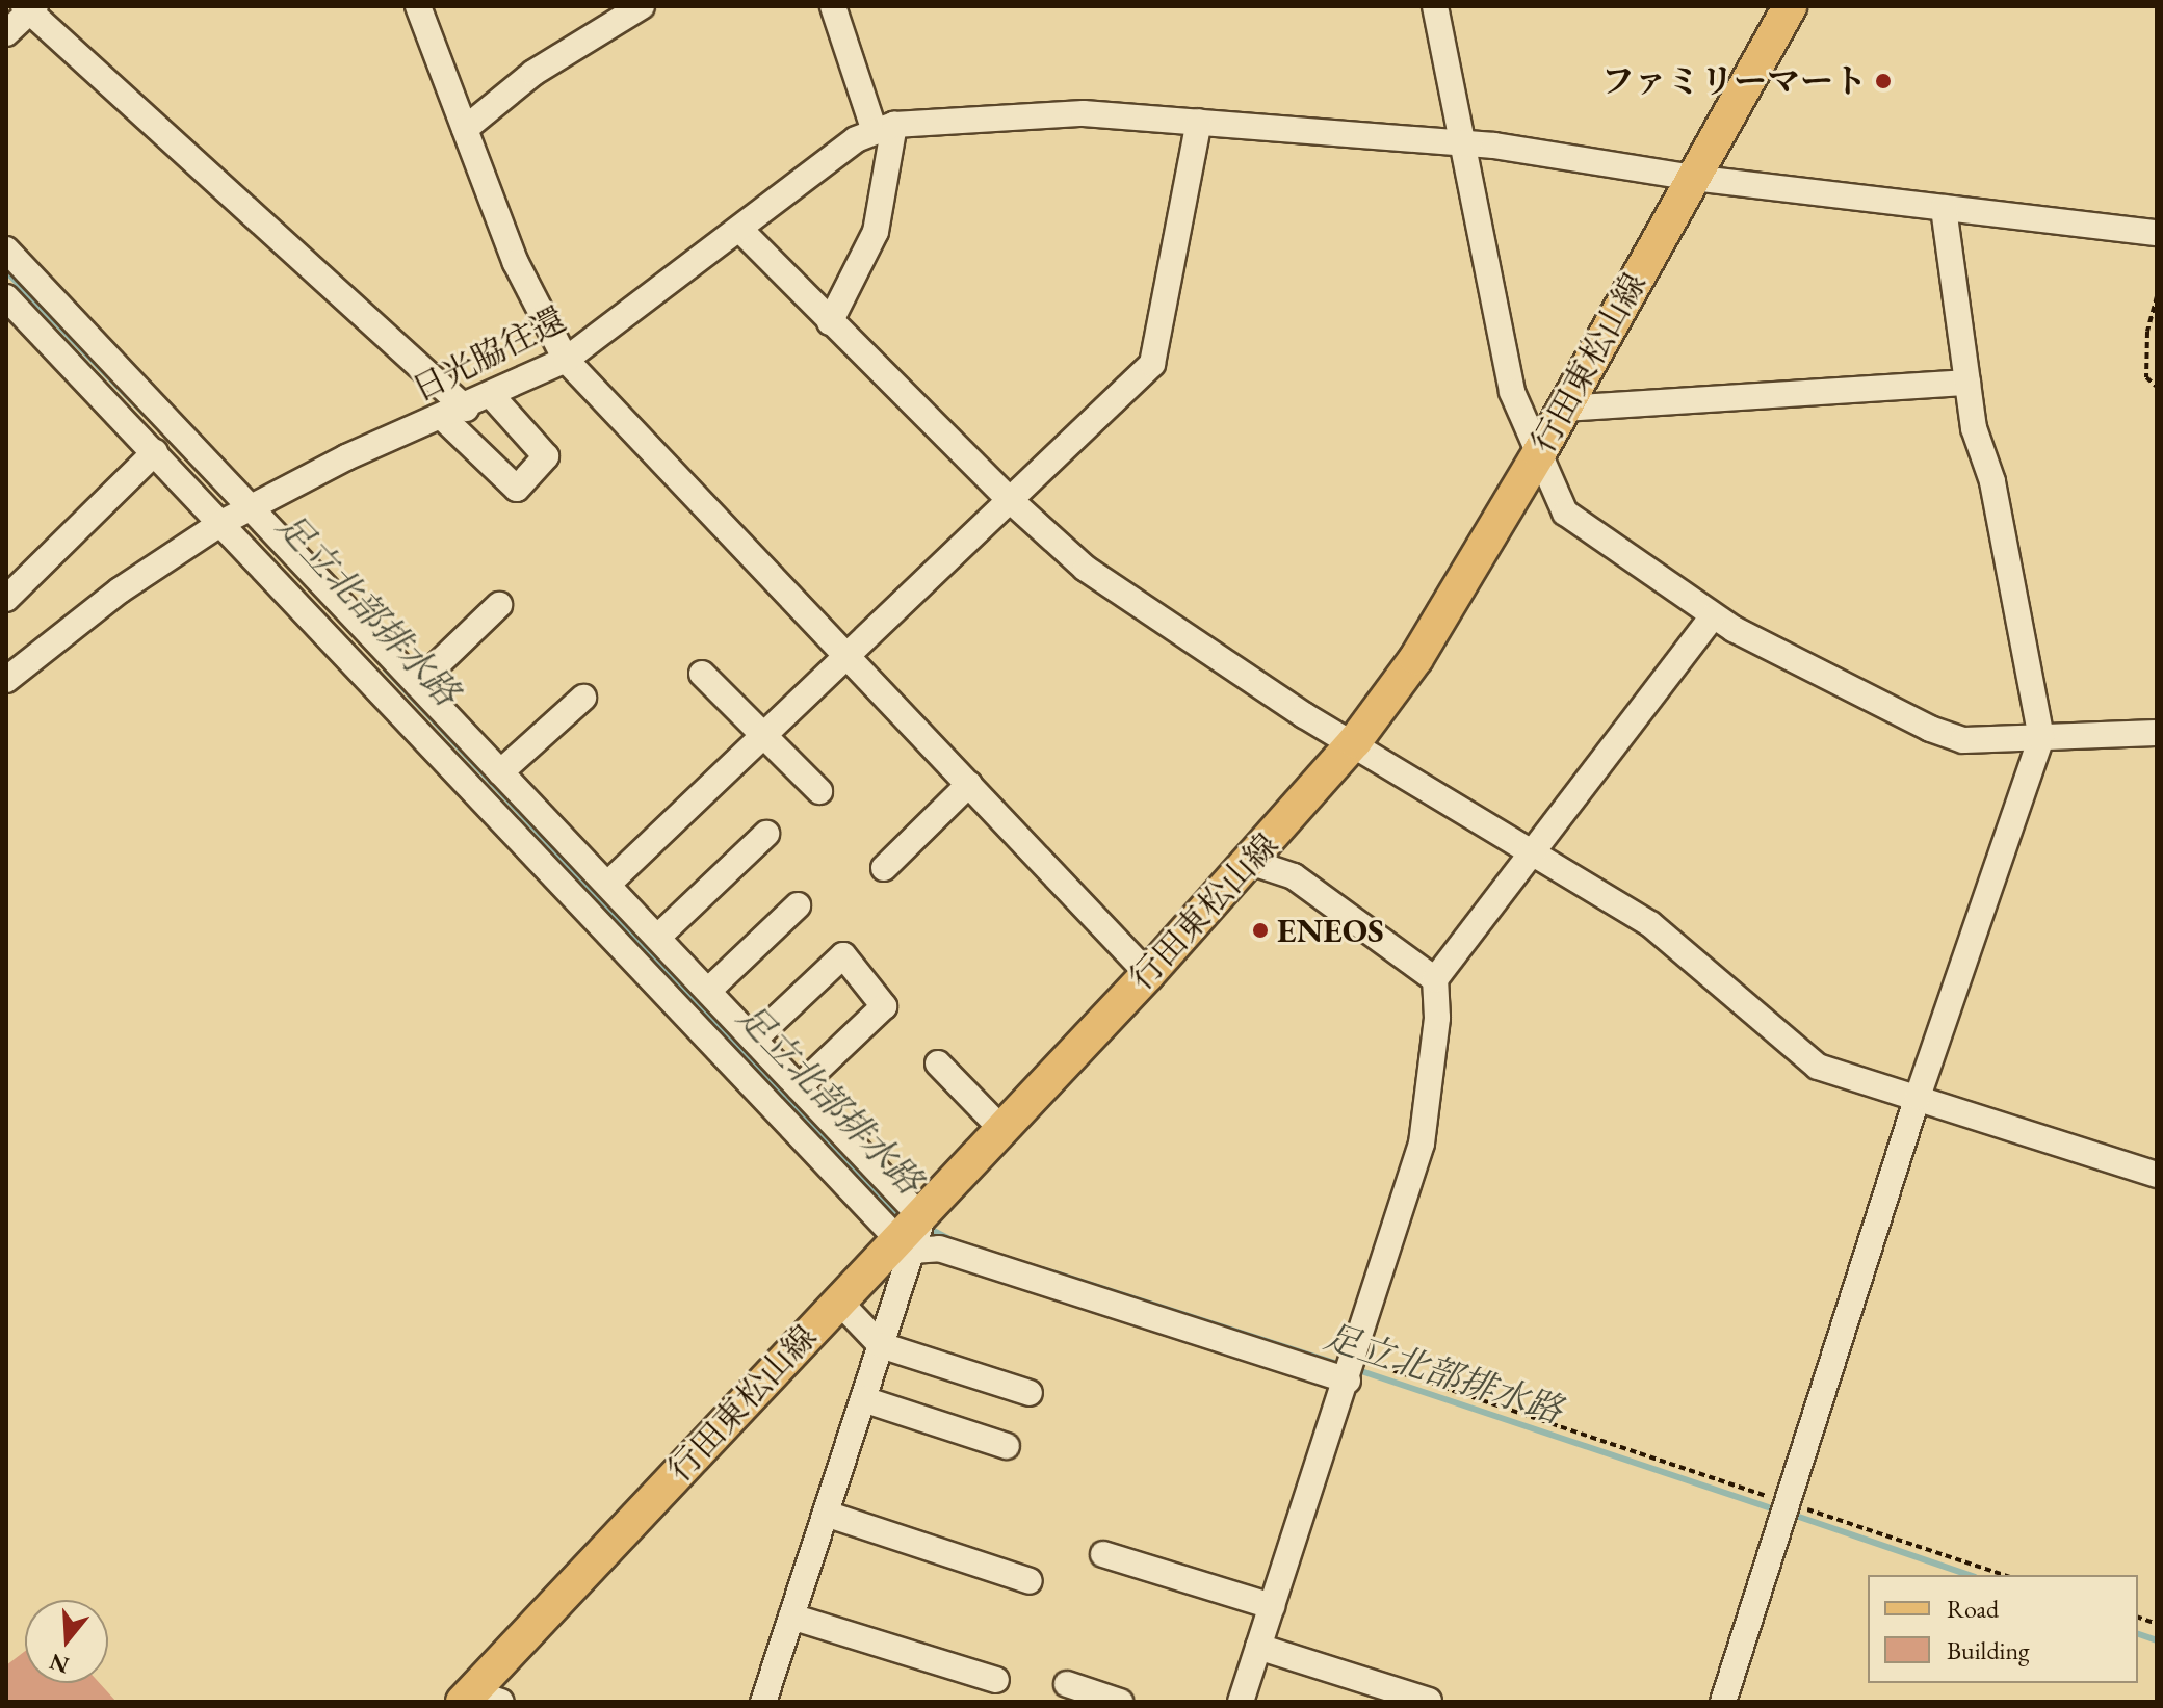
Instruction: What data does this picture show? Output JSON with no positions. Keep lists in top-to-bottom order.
{
  "streets": {
    "main road": ["行田東松山線"],
    "street": ["日光脇往還"]
  },
  "water": ["足立北部排水路"],
  "places": ["ファミリーマート", "ENEOS"],
  "legend": ["Road", "Building"],
  "north": "bottom"
}
